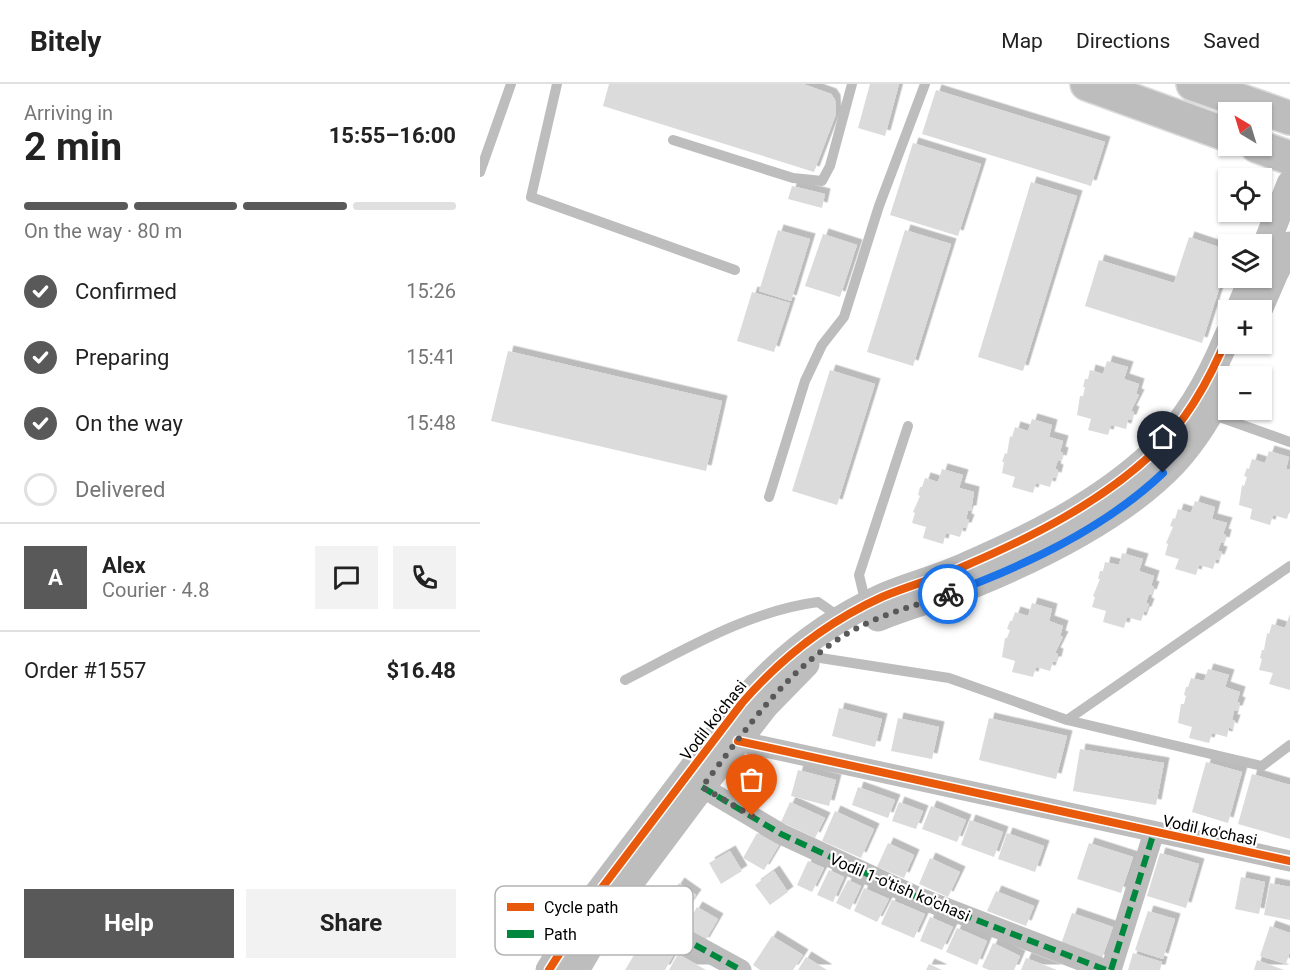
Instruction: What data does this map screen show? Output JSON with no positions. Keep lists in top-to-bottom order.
{
  "streets": {
    "street": ["Vodil ko'chasi", "Vodil 1-o'tish ko'chasi"]
  },
  "crossings": [
    ["Vodil ko'chasi", "Vodil 1-o'tish ko'chasi"]
  ],
  "legend": ["Cycle path", "Path"],
  "north": "top left",
  "page": {
    "header": "Bitely",
    "nav": ["Map", "Directions", "Saved"],
    "heading": ["2 min", "Arriving in", "15:55–16:00"],
    "panel": [
      "Alex",
      "Courier · 4.8",
      "Order #1557",
      "$16.48"
    ],
    "map_buttons": ["+", "−"],
    "bar": "On the way · 80 m",
    "list": [
      ["Confirmed", "15:26"],
      ["Preparing", "15:41"],
      ["On the way", "15:48"],
      "Delivered"
    ],
    "round": "A",
    "buttons": ["Help", "Share"]
  }
}
